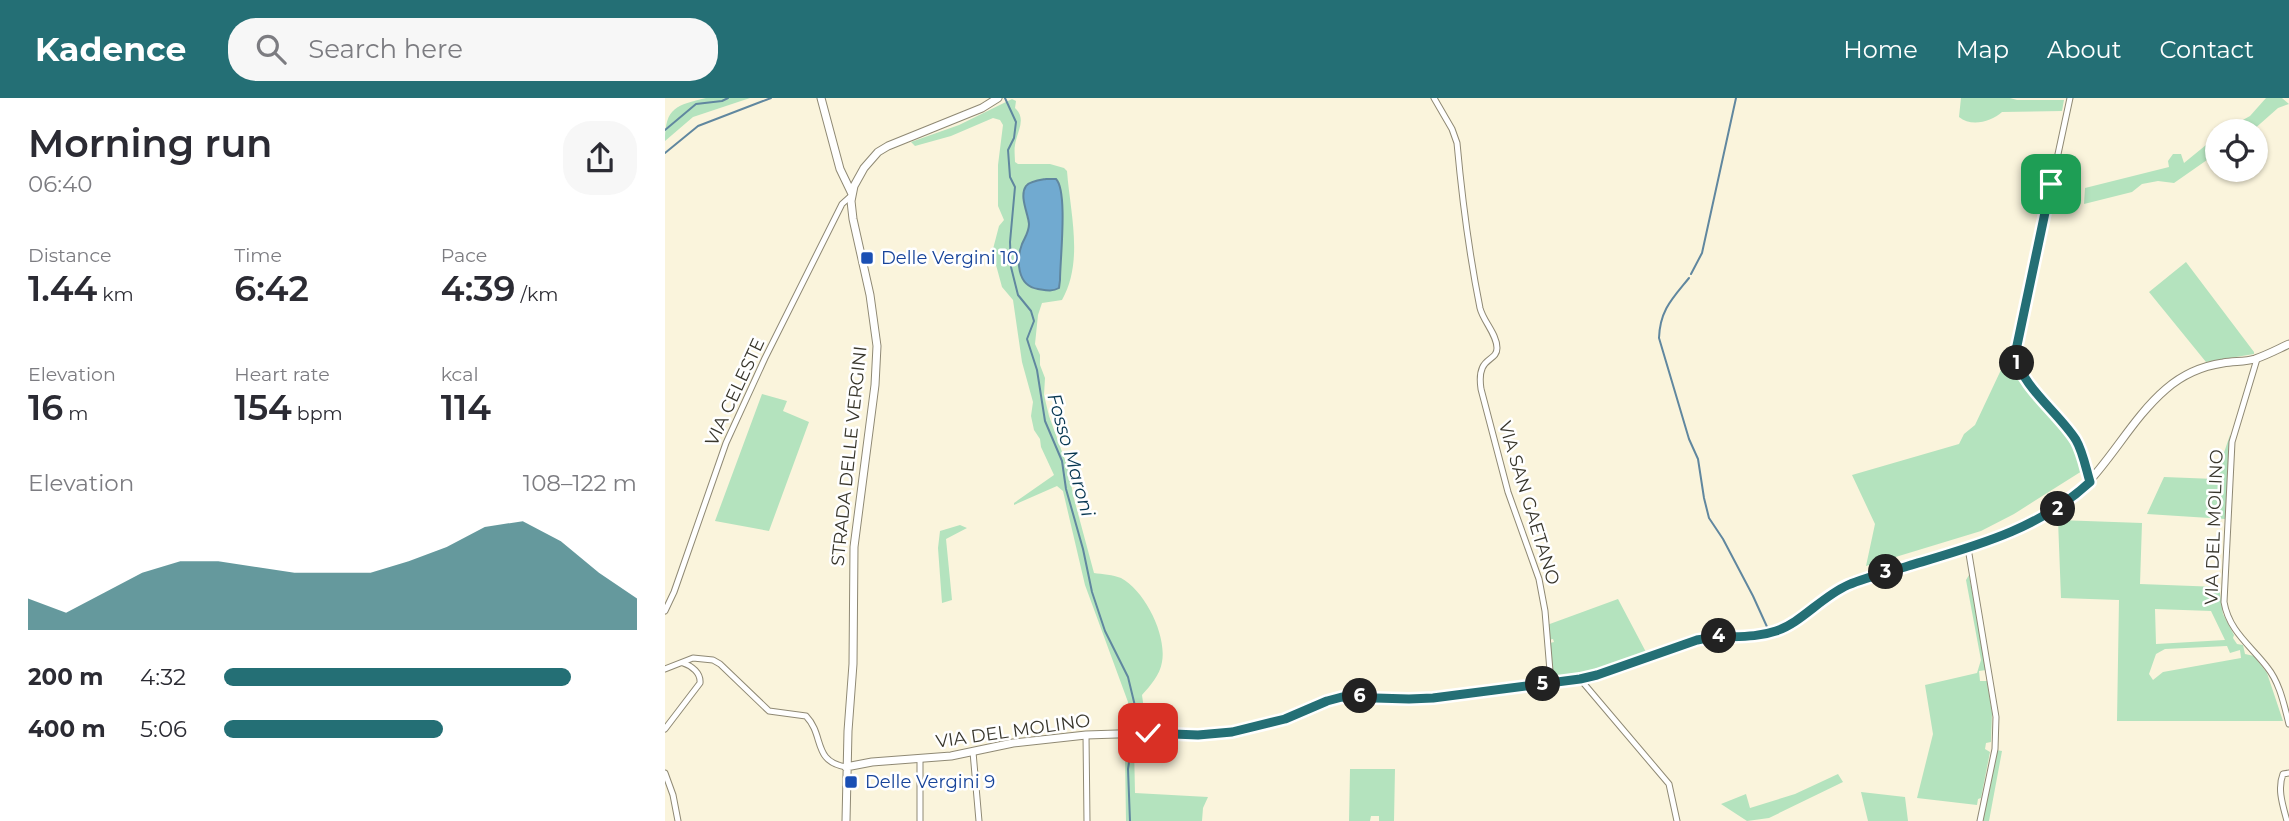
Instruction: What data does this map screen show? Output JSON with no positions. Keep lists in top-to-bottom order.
{
  "streets": {
    "street": [
      "VIA CELESTE",
      "STRADA DELLE VERGINI",
      "VIA SAN GAETANO",
      "VIA DEL MOLINO"
    ]
  },
  "crossings": [
    ["VIA CELESTE", "STRADA DELLE VERGINI"],
    ["STRADA DELLE VERGINI", "VIA DEL MOLINO"],
    ["VIA SAN GAETANO", "VIA DEL MOLINO"]
  ],
  "water": ["Fosso Maroni"],
  "places": {
    "transit": ["Delle Vergini 10", "Delle Vergini 9"]
  },
  "page": {
    "header": "Kadence",
    "search": "Search here",
    "nav": [
      "Home",
      "Map",
      "About",
      "Contact"
    ],
    "heading": ["Morning run", "06:40"],
    "stats": [
      ["Distance", "1.44 km"],
      ["Time", "6:42"],
      ["Pace", "4:39 /km"],
      ["Elevation", "16 m"],
      ["Heart rate", "154 bpm"],
      ["kcal", "114"]
    ],
    "pins": [
      "1",
      "2",
      "3",
      "4",
      "5",
      "6"
    ],
    "chart": ["Elevation", "108–122 m"],
    "list": [
      {
        "name": "200 m",
        "note": "4:32"
      },
      {
        "name": "400 m",
        "note": "5:06"
      }
    ]
  }
}
